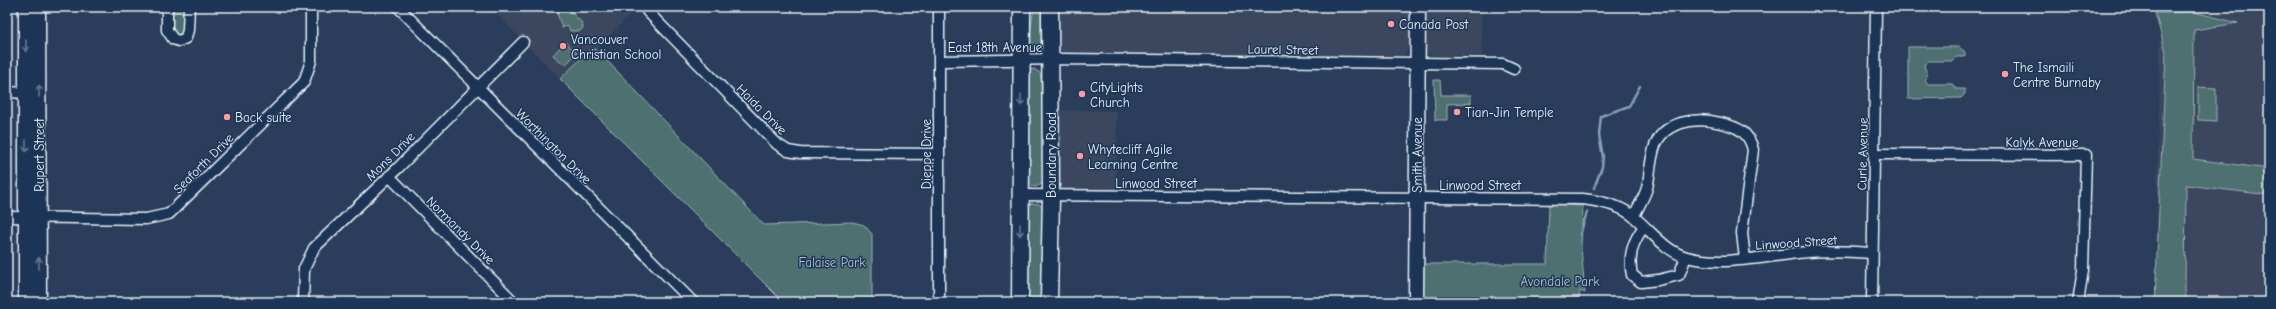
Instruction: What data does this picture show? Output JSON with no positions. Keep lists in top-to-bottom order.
{
  "streets": {
    "main road": ["Boundary Road"],
    "street": [
      "East 18th Avenue",
      "Laurel Street",
      "Haida Drive",
      "Kalyk Avenue",
      "Worthington Drive",
      "Dieppe Drive",
      "Curle Avenue",
      "Rupert Street",
      "Smith Avenue",
      "Mons Drive",
      "Seaforth Drive",
      "Linwood Street",
      "Normandy Drive"
    ]
  },
  "crossings": [
    ["East 18th Avenue", "Laurel Street"],
    ["East 18th Avenue", "Dieppe Drive"],
    ["East 18th Avenue", "Boundary Road"],
    ["Laurel Street", "Boundary Road"],
    ["Laurel Street", "Smith Avenue"],
    ["Haida Drive", "Dieppe Drive"],
    ["Kalyk Avenue", "Curle Avenue"],
    ["Worthington Drive", "Mons Drive"],
    ["Curle Avenue", "Linwood Street"],
    ["Rupert Street", "Seaforth Drive"],
    ["Boundary Road", "Linwood Street"],
    ["Smith Avenue", "Linwood Street"],
    ["Mons Drive", "Normandy Drive"]
  ],
  "parks": ["Falaise Park", "Avondale Park"],
  "places": [
    "Canada Post",
    "Vancouver Christian School",
    "The Ismaili Centre Burnaby",
    "CityLights Church",
    "Tian-Jin Temple",
    "Back suite",
    "Whytecliff Agile Learning Centre"
  ]
}
